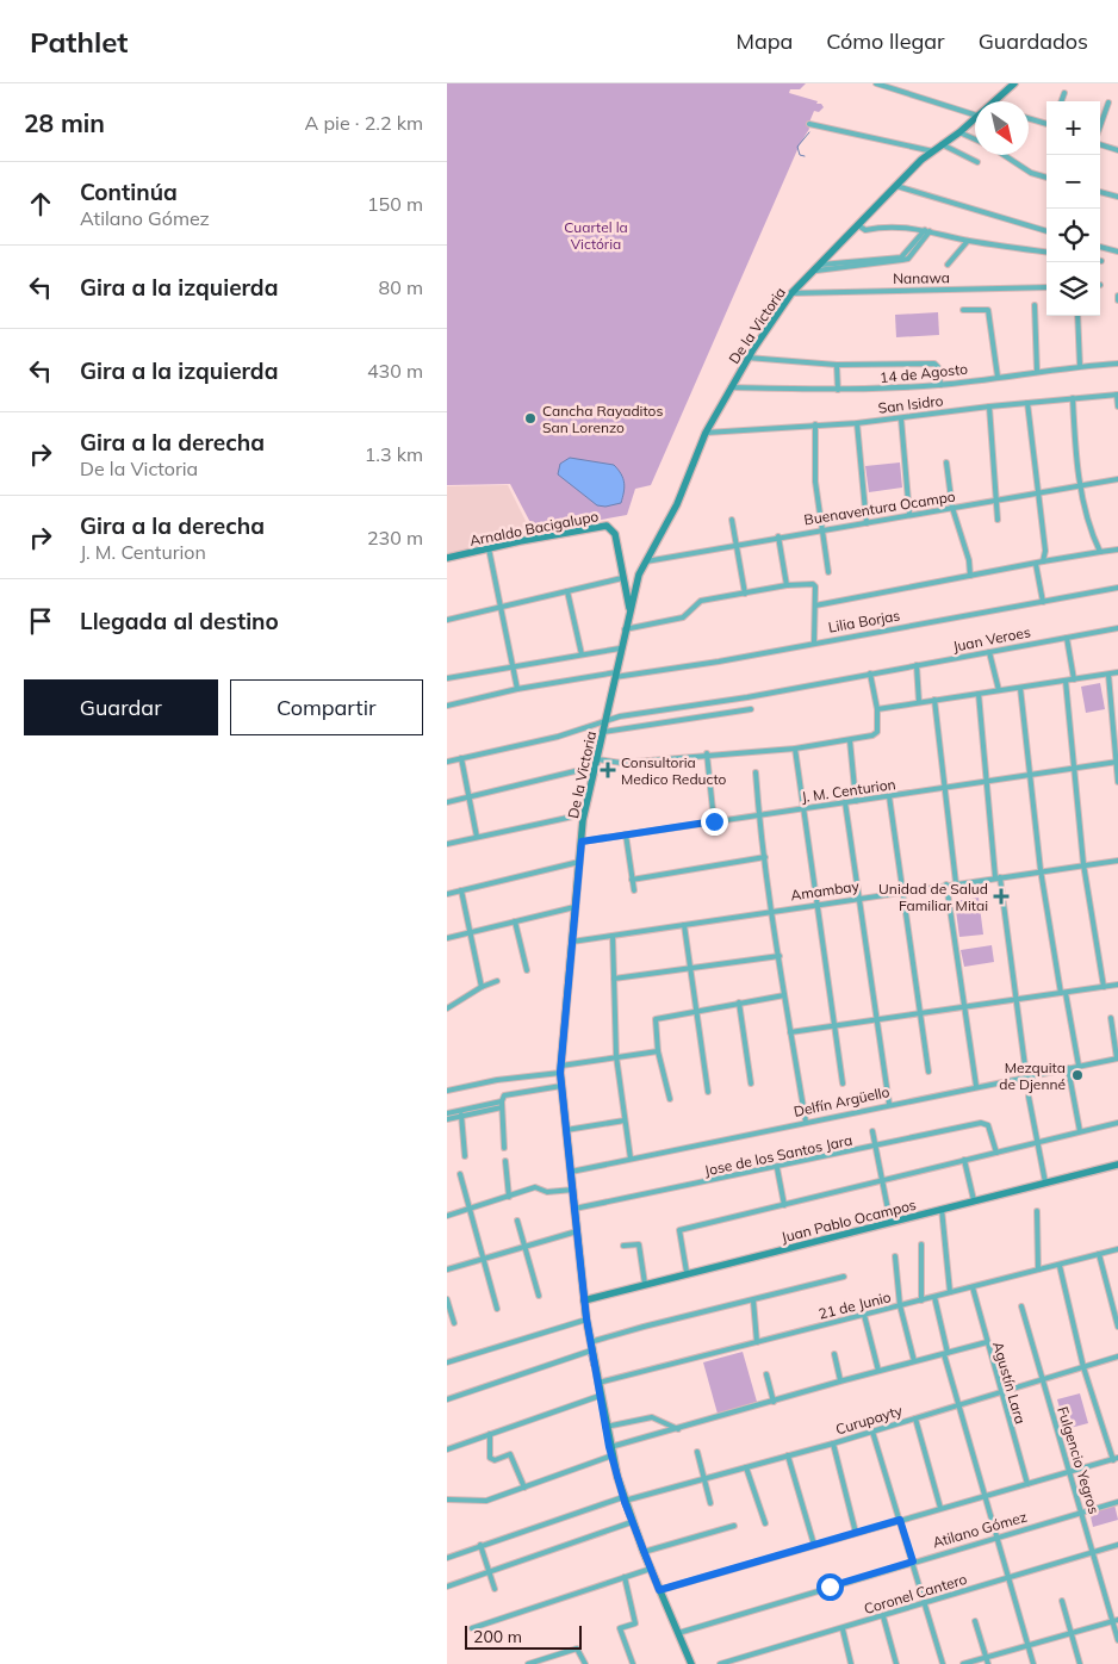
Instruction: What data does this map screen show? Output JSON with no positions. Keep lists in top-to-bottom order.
{
  "streets": {
    "main road": ["De la Victoria", "Arnaldo Bacigalupo", "Juan Pablo Ocampos"],
    "street": [
      "Nanawa",
      "14 de Agosto",
      "San Isidro",
      "Buenaventura Ocampo",
      "Lilia Borjas",
      "Juan Veroes",
      "J. M. Centurion",
      "Amambay",
      "Delfín Argüello",
      "Jose de los Santos Jara",
      "21 de Junio",
      "Agustín Lara",
      "Curupayty",
      "Fulgencio Yegros",
      "Atilano Gómez",
      "Coronel Cantero"
    ]
  },
  "crossings": [
    ["Nanawa", "De la Victoria"],
    ["De la Victoria", "14 de Agosto"],
    ["De la Victoria", "San Isidro"],
    ["De la Victoria", "Buenaventura Ocampo"],
    ["De la Victoria", "Arnaldo Bacigalupo"],
    ["De la Victoria", "Lilia Borjas"],
    ["De la Victoria", "Juan Veroes"],
    ["De la Victoria", "J. M. Centurion"],
    ["De la Victoria", "Amambay"],
    ["De la Victoria", "Delfín Argüello"],
    ["De la Victoria", "Jose de los Santos Jara"],
    ["De la Victoria", "Juan Pablo Ocampos"],
    ["De la Victoria", "21 de Junio"],
    ["De la Victoria", "Curupayty"],
    ["De la Victoria", "Atilano Gómez"],
    ["21 de Junio", "Agustín Lara"],
    ["Agustín Lara", "Curupayty"],
    ["Curupayty", "Fulgencio Yegros"],
    ["Fulgencio Yegros", "Atilano Gómez"],
    ["Fulgencio Yegros", "Coronel Cantero"]
  ],
  "parks": ["Cuartel la Victória"],
  "places": {
    "other": ["Cancha Rayaditos San Lorenzo", "Mezquita de Djenné"],
    "health": ["Consultoria Medico Reducto", "Unidad de Salud Familiar Mitai"]
  },
  "scale_bar": "200 m",
  "north": "bottom right",
  "page": {
    "header": "Pathlet",
    "nav": ["Mapa", "Cómo llegar", "Guardados"],
    "heading": ["28 min", "A pie · 2.2 km"],
    "map_buttons": ["+", "−"],
    "list": [
      ["Continúa", "Atilano Gómez", "150 m"],
      ["Gira a la izquierda", "80 m"],
      ["Gira a la izquierda", "430 m"],
      ["Gira a la derecha", "De la Victoria", "1.3 km"],
      ["Gira a la derecha", "J. M. Centurion", "230 m"],
      "Llegada al destino"
    ],
    "buttons": ["Guardar", "Compartir"],
    "scale": "200 m"
  }
}
